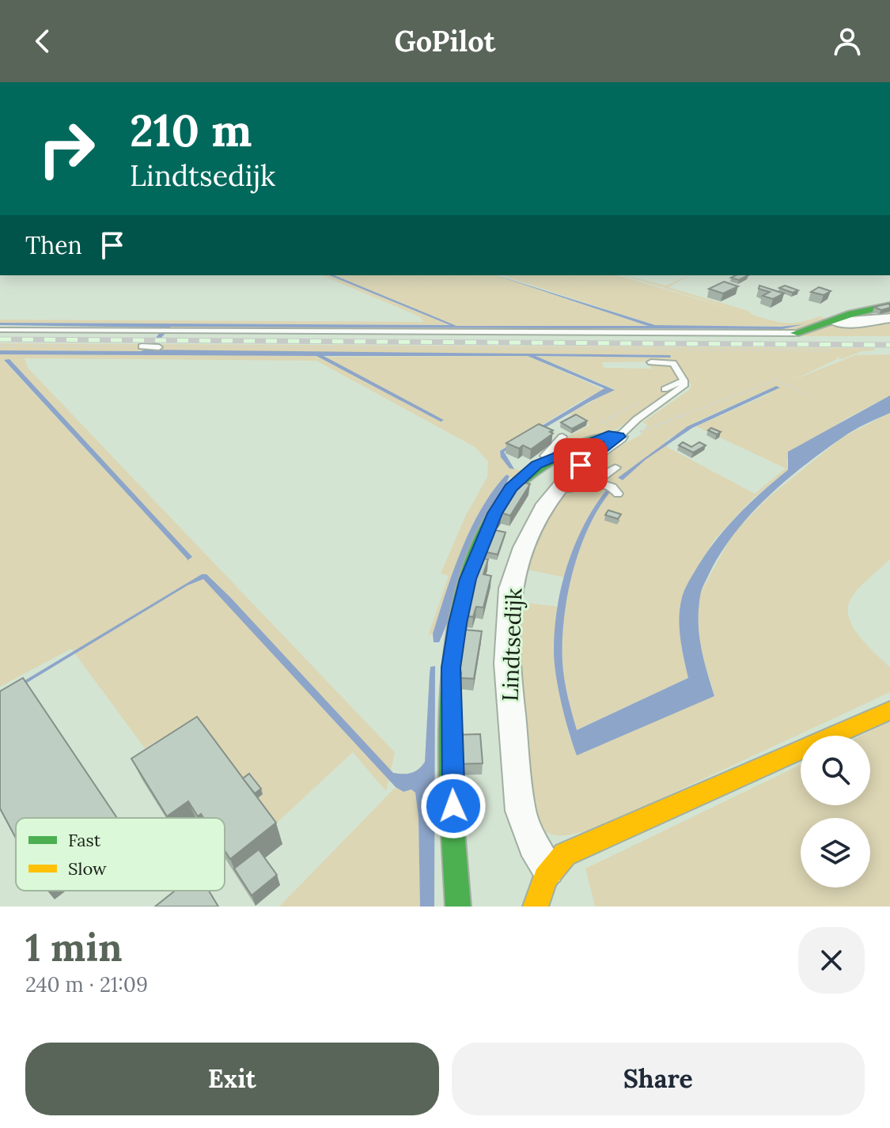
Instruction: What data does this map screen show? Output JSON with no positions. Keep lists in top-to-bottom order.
{
  "streets": {
    "street": ["Lindtsedijk"]
  },
  "legend": ["Fast", "Slow"],
  "page": {
    "header": "GoPilot",
    "turn": ["210 m", "Lindtsedijk"],
    "then": "Then",
    "heading": ["1 min", "240 m · 21:09"],
    "buttons": ["Exit", "Share"]
  }
}
